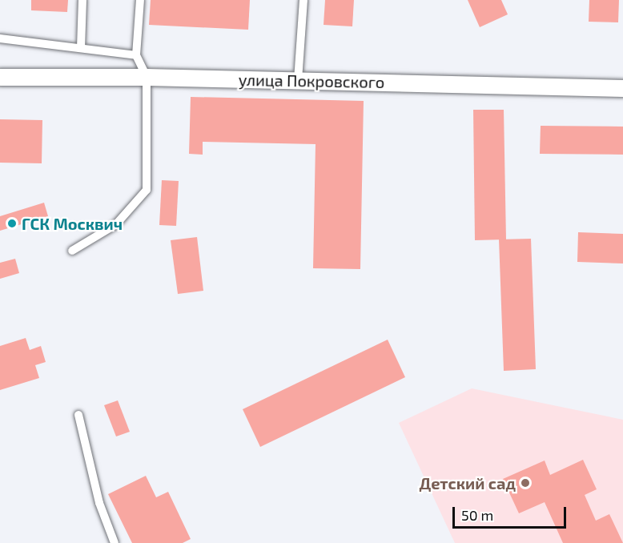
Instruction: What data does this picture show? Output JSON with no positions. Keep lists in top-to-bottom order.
{
  "streets": {
    "street": ["улица Покровского"]
  },
  "places": ["ГСК Москвич", "Детский сад"],
  "scale_bar": "50 m"
}
